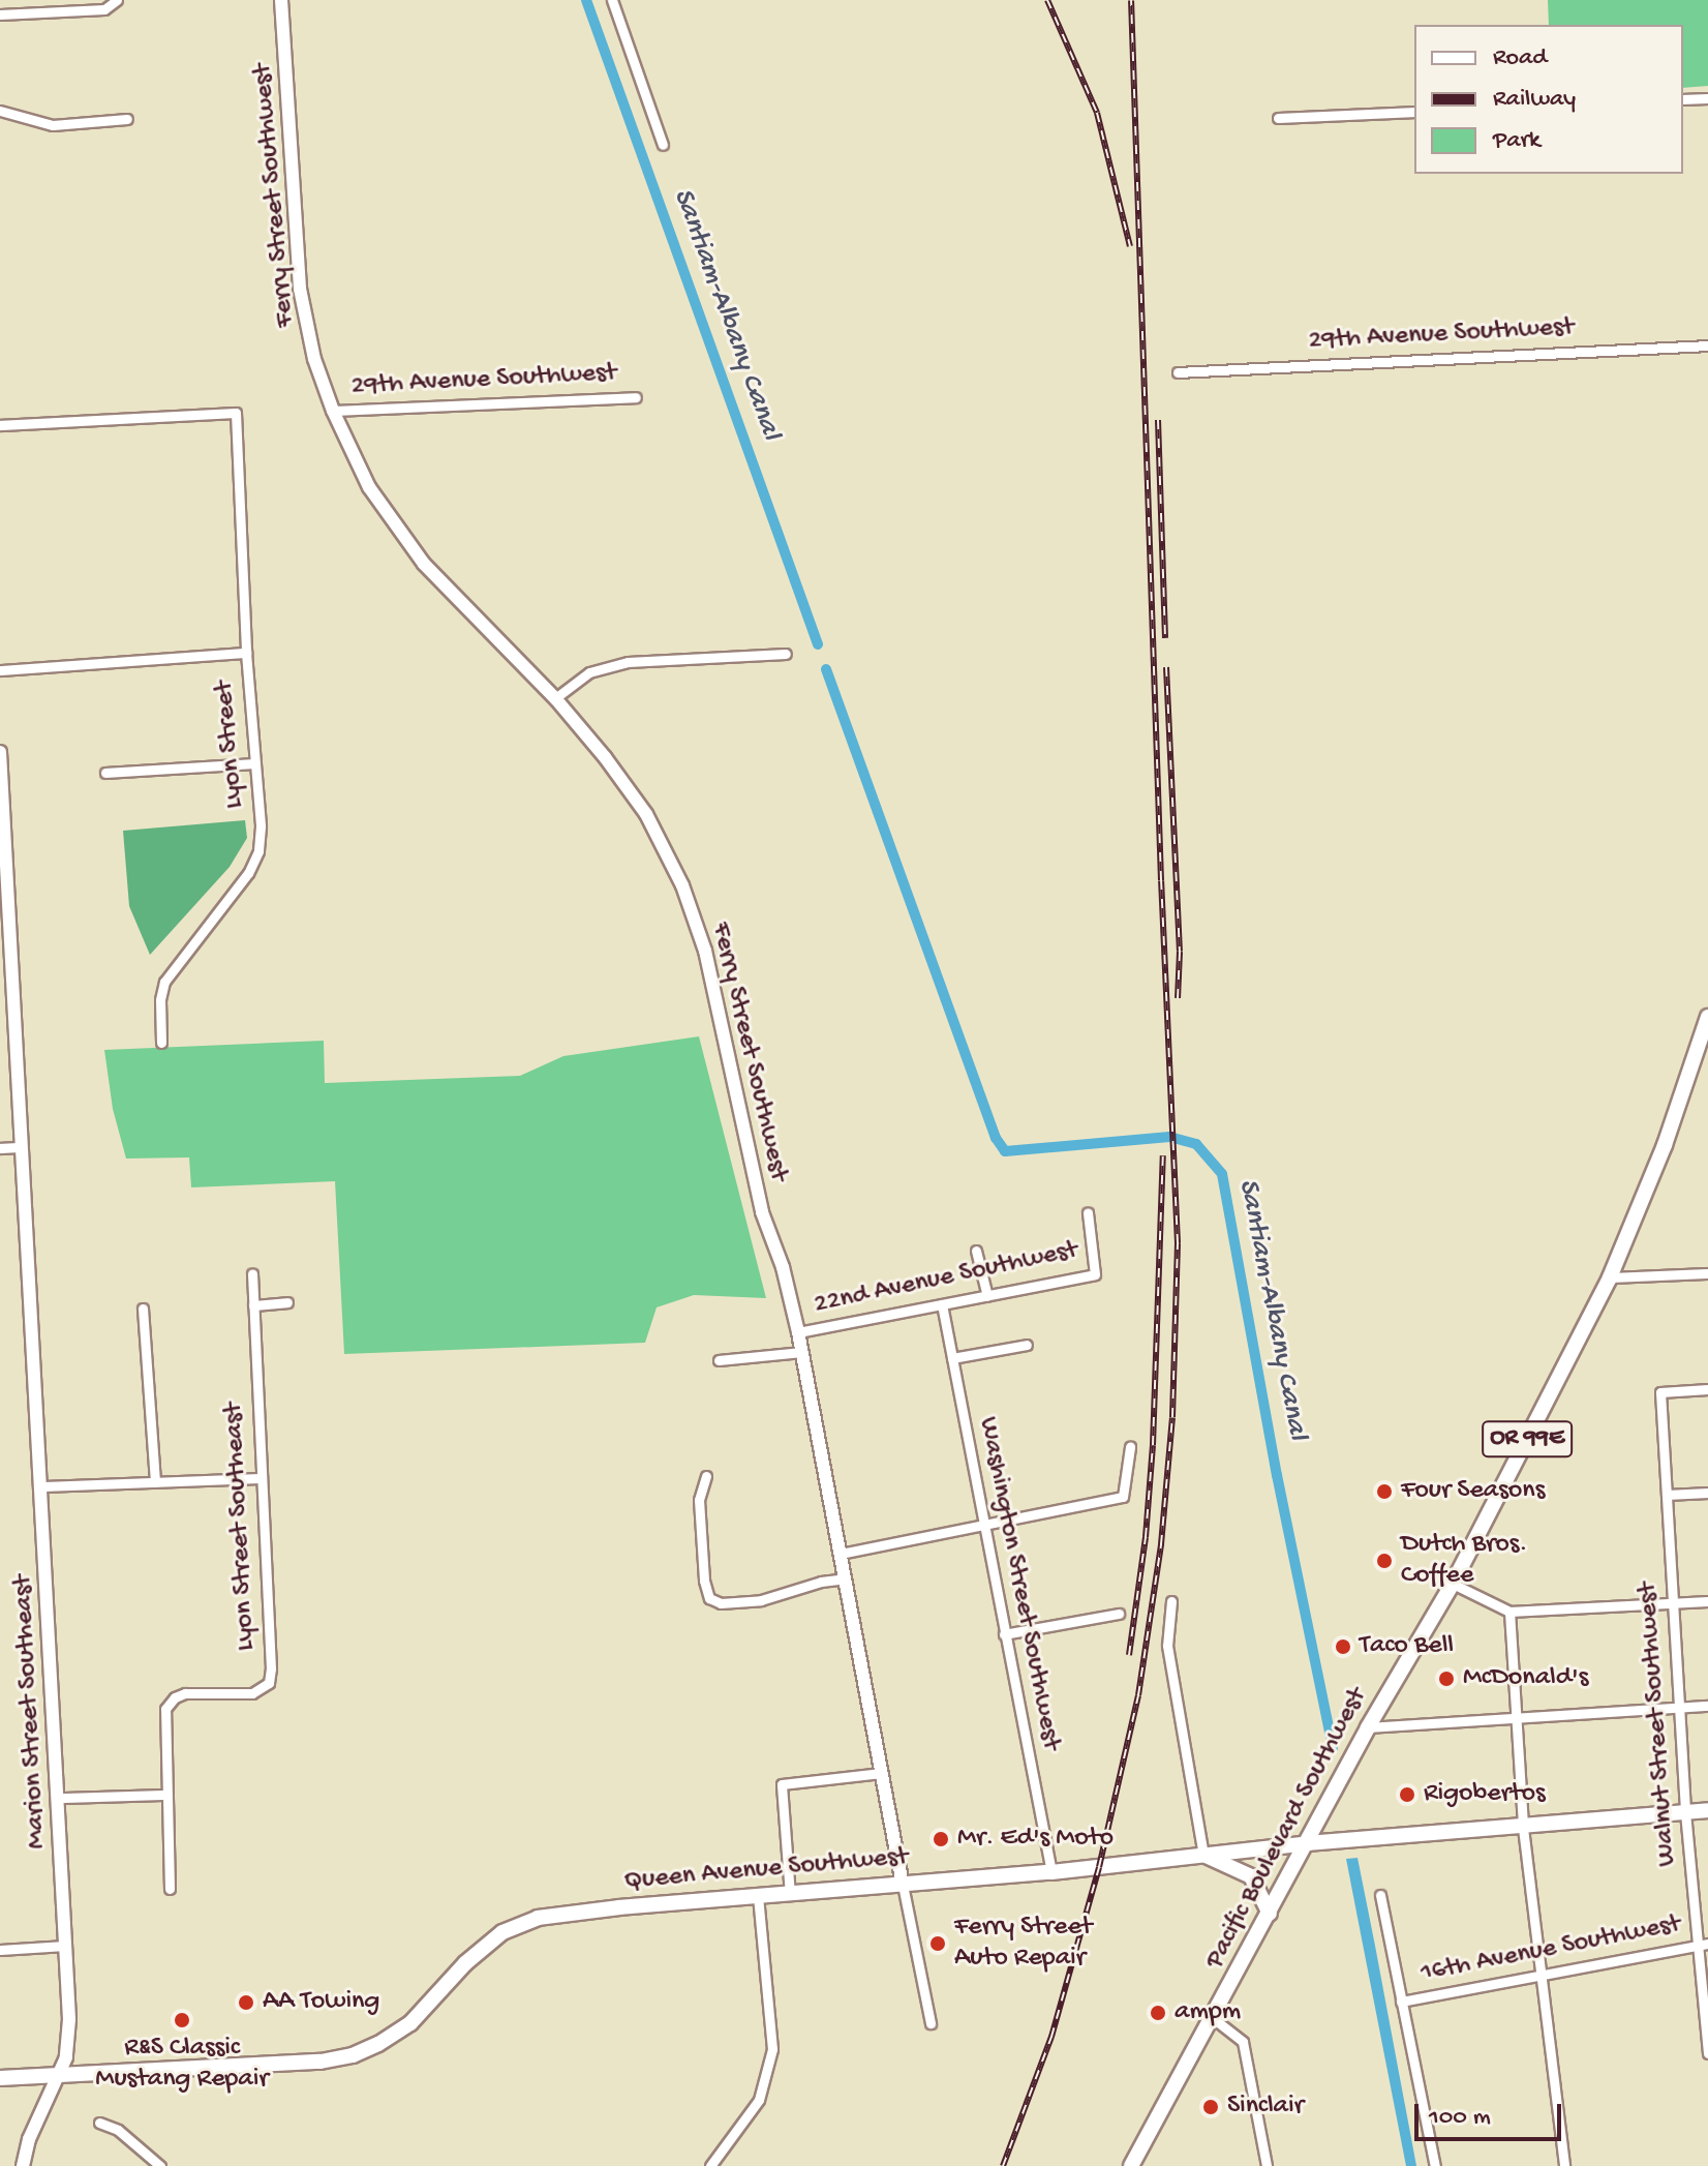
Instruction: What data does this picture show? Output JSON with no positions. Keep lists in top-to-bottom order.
{
  "streets": {
    "main road": ["OR 99E", "Pacific Boulevard Southwest", "Queen Avenue Southwest"],
    "street": [
      "Ferry Street Southwest",
      "29th Avenue Southwest",
      "Lyon Street",
      "22nd Avenue Southwest",
      "Lyon Street Southeast",
      "Washington Street Southwest",
      "Marion Street Southeast",
      "Walnut Street Southwest",
      "16th Avenue Southwest"
    ]
  },
  "crossings": [
    ["Ferry Street Southwest", "29th Avenue Southwest"],
    ["Ferry Street Southwest", "22nd Avenue Southwest"],
    ["Ferry Street Southwest", "Queen Avenue Southwest"],
    ["22nd Avenue Southwest", "Washington Street Southwest"],
    ["Washington Street Southwest", "Queen Avenue Southwest"],
    ["Marion Street Southeast", "Queen Avenue Southwest"],
    ["Walnut Street Southwest", "Queen Avenue Southwest"],
    ["Walnut Street Southwest", "16th Avenue Southwest"],
    ["Pacific Boulevard Southwest", "Queen Avenue Southwest"]
  ],
  "water": ["Santiam-Albany Canal"],
  "places": [
    "Four Seasons",
    "Dutch Bros. Coffee",
    "Taco Bell",
    "McDonald's",
    "Rigobertos",
    "Mr. Ed's Moto",
    "Ferry Street Auto Repair",
    "AA Towing",
    "ampm",
    "R&S Classic Mustang Repair",
    "Sinclair"
  ],
  "legend": ["Road", "Railway", "Park"],
  "scale_bar": "100 m"
}
